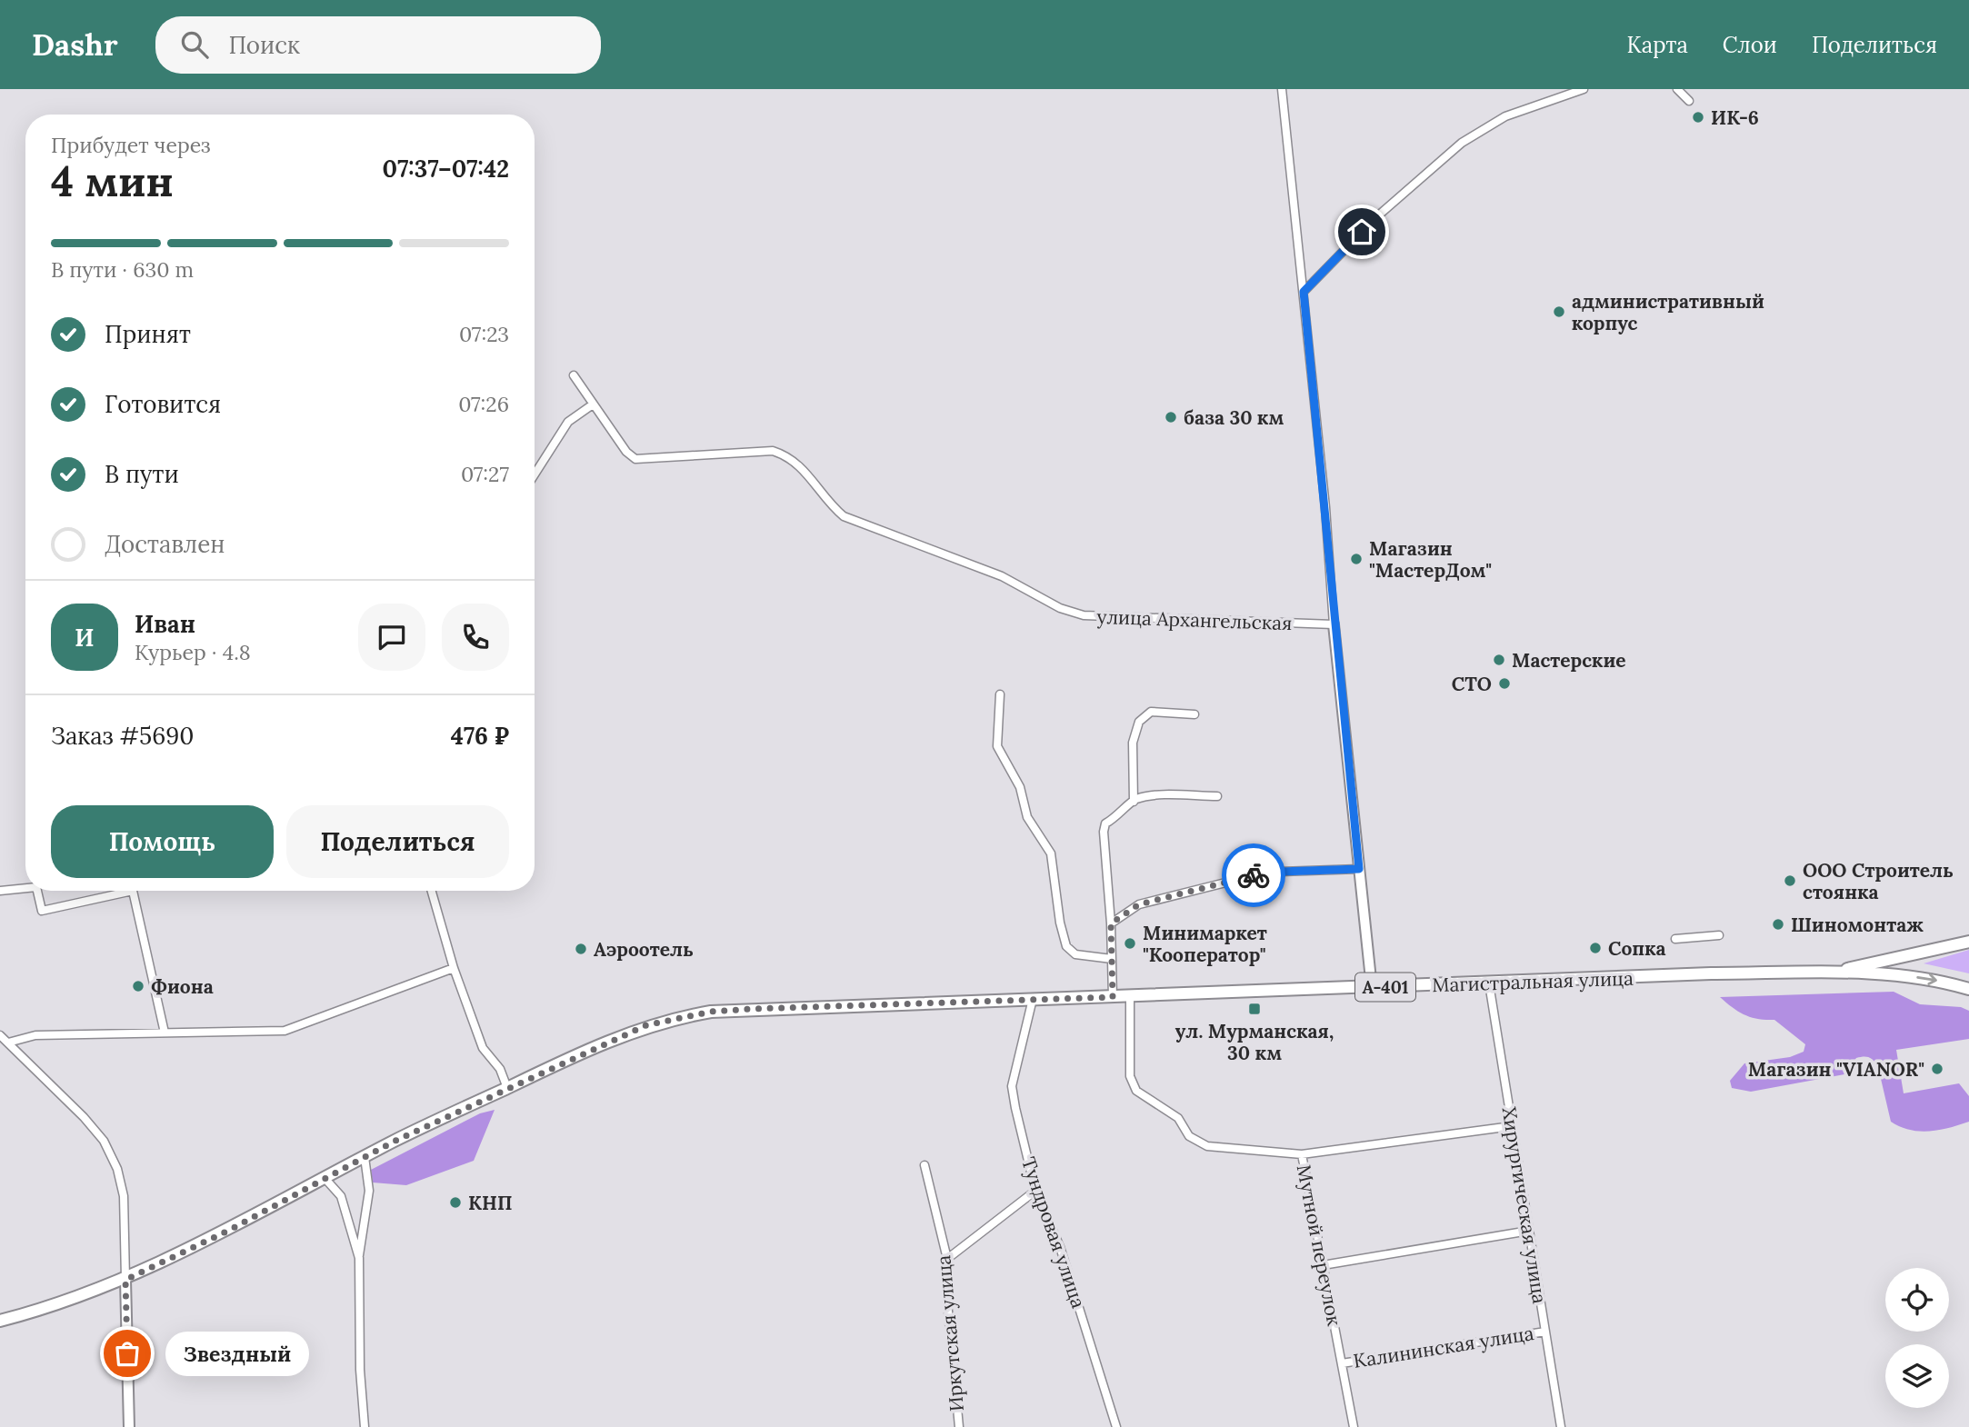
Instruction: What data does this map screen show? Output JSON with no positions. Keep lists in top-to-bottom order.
{
  "streets": {
    "main road": ["Магистральная улица", "А-401"],
    "street": [
      "улица Архангельская",
      "Хирургическая улица",
      "Тундровая улица",
      "Мутной переулок",
      "Иркутская улица",
      "Калининская улица"
    ]
  },
  "crossings": [
    ["Магистральная улица", "Хирургическая улица"],
    ["Магистральная улица", "Тундровая улица"],
    ["Магистральная улица", "Мутной переулок"],
    ["Хирургическая улица", "Калининская улица"],
    ["Мутной переулок", "Калининская улица"]
  ],
  "places": {
    "other": [
      "ИК-6",
      "административный корпус",
      "база 30 км",
      "Магазин \"МастерДом\"",
      "Мастерские",
      "СТО",
      "ООО Строитель стоянка",
      "Шиномонтаж",
      "Минимаркет \"Кооператор\"",
      "Сопка",
      "Аэроотель",
      "Фиона",
      "Магазин \"VIANOR\"",
      "КНП",
      "Звездный"
    ],
    "transit": ["ул. Мурманская, 30 км"]
  },
  "page": {
    "header": "Dashr",
    "search": "Поиск",
    "nav": ["Карта", "Слои", "Поделиться"],
    "heading": ["4 мин", "Прибудет через", "07:37–07:42"],
    "panel": [
      "Иван",
      "Курьер · 4.8",
      "Заказ #5690",
      "476 ₽"
    ],
    "bar": "В пути · 630 m",
    "list": [
      ["Принят", "07:23"],
      ["Готовится", "07:26"],
      ["В пути", "07:27"],
      "Доставлен"
    ],
    "round": "И",
    "buttons": ["Помощь", "Поделиться"],
    "bubble": "Звездный"
  }
}
